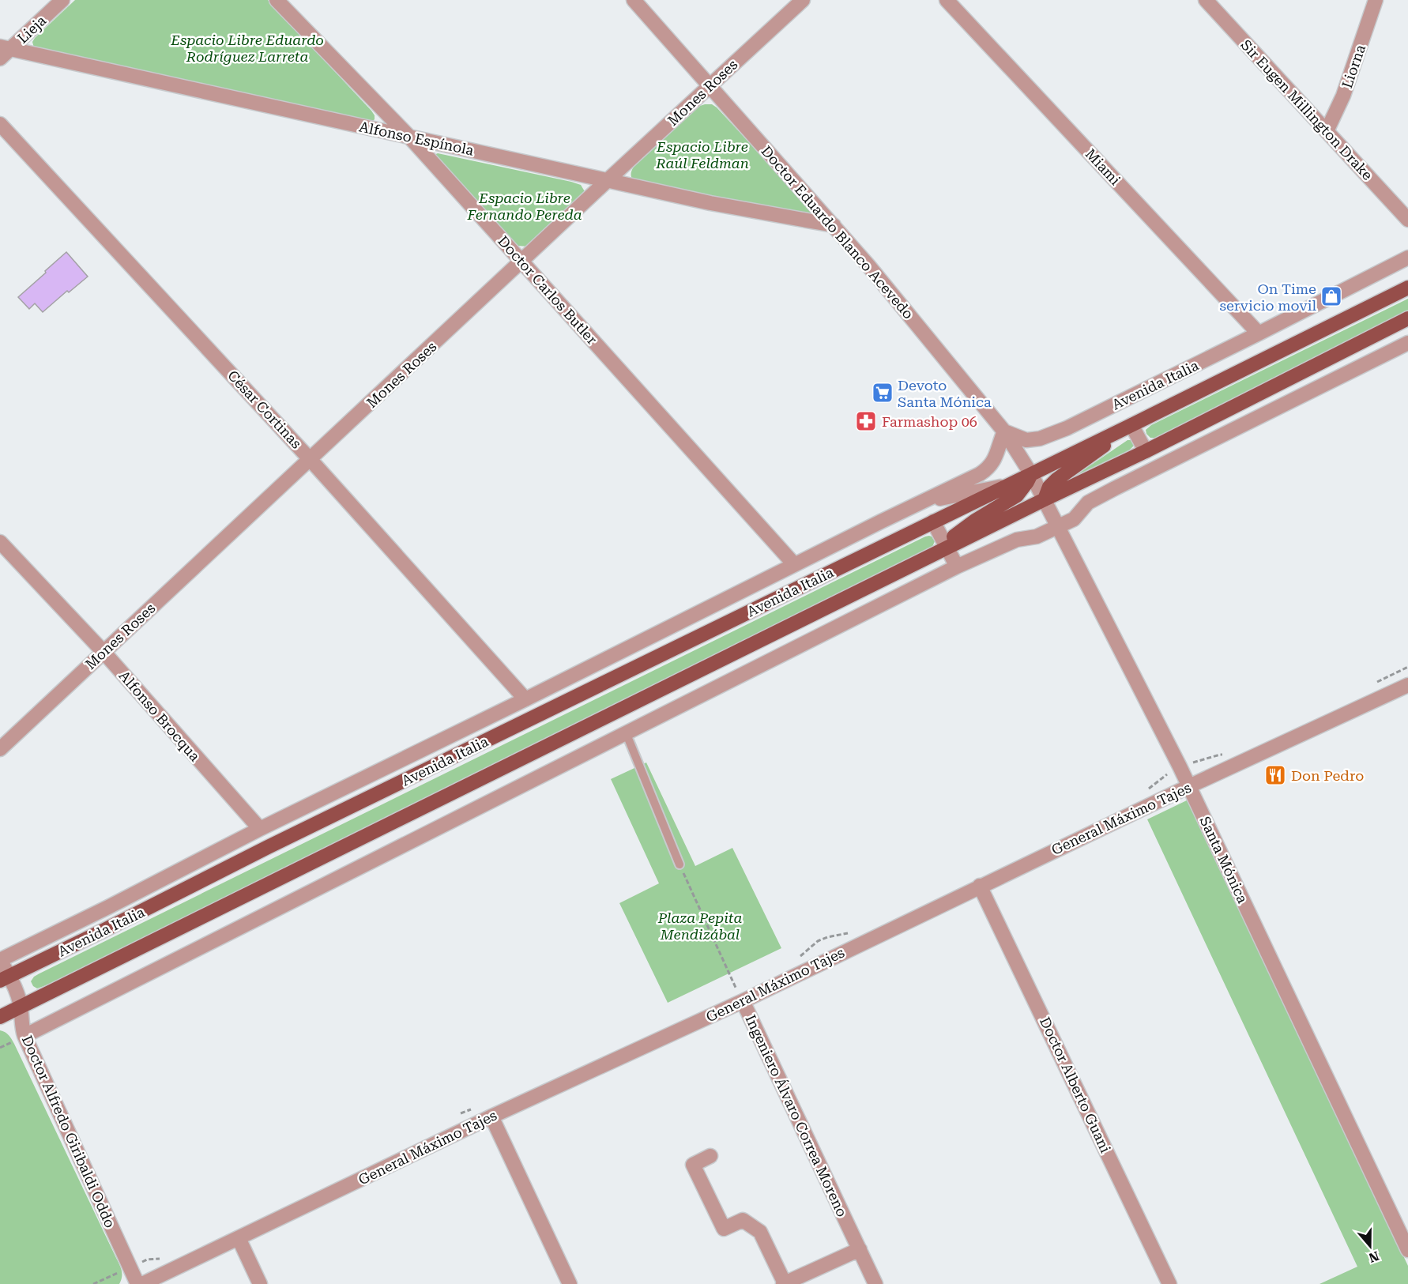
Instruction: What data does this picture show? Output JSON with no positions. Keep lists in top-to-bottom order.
{
  "streets": {
    "main road": ["Avenida Italia"],
    "street": [
      "Lieja",
      "Liorna",
      "Mones Roses",
      "Sir Eugen Millington Drake",
      "Alfonso Espínola",
      "Miami",
      "Doctor Eduardo Blanco Acevedo",
      "Doctor Carlos Butler",
      "César Cortinas",
      "Alfonso Brocqua",
      "General Máximo Tajes",
      "Santa Mónica",
      "Doctor Alberto Guani",
      "Ingeniero Álvaro Correa Moreno",
      "Doctor Alfredo Giribaldi Oddo"
    ]
  },
  "crossings": [
    ["Lieja", "Alfonso Espínola"],
    ["Liorna", "Sir Eugen Millington Drake"],
    ["Mones Roses", "Alfonso Espínola"],
    ["Mones Roses", "Doctor Eduardo Blanco Acevedo"],
    ["Mones Roses", "Doctor Carlos Butler"],
    ["Mones Roses", "César Cortinas"],
    ["Mones Roses", "Alfonso Brocqua"],
    ["Alfonso Espínola", "Doctor Eduardo Blanco Acevedo"],
    ["Alfonso Espínola", "Doctor Carlos Butler"],
    ["Miami", "Avenida Italia"],
    ["Doctor Eduardo Blanco Acevedo", "Avenida Italia"],
    ["Doctor Eduardo Blanco Acevedo", "Santa Mónica"],
    ["Doctor Carlos Butler", "Avenida Italia"],
    ["Avenida Italia", "César Cortinas"],
    ["Avenida Italia", "Alfonso Brocqua"],
    ["Avenida Italia", "Santa Mónica"],
    ["Avenida Italia", "Doctor Alfredo Giribaldi Oddo"],
    ["General Máximo Tajes", "Santa Mónica"],
    ["General Máximo Tajes", "Doctor Alberto Guani"],
    ["General Máximo Tajes", "Ingeniero Álvaro Correa Moreno"]
  ],
  "parks": [
    "Espacio Libre Eduardo Rodríguez Larreta",
    "Espacio Libre Raúl Feldman",
    "Espacio Libre Fernando Pereda",
    "Plaza Pepita Mendizábal"
  ],
  "places": {
    "shop": ["On Time servicio movil"],
    "supermarket": ["Devoto Santa Mónica"],
    "pharmacy": ["Farmashop 06"],
    "restaurant": ["Don Pedro"]
  },
  "north": "bottom"
}
